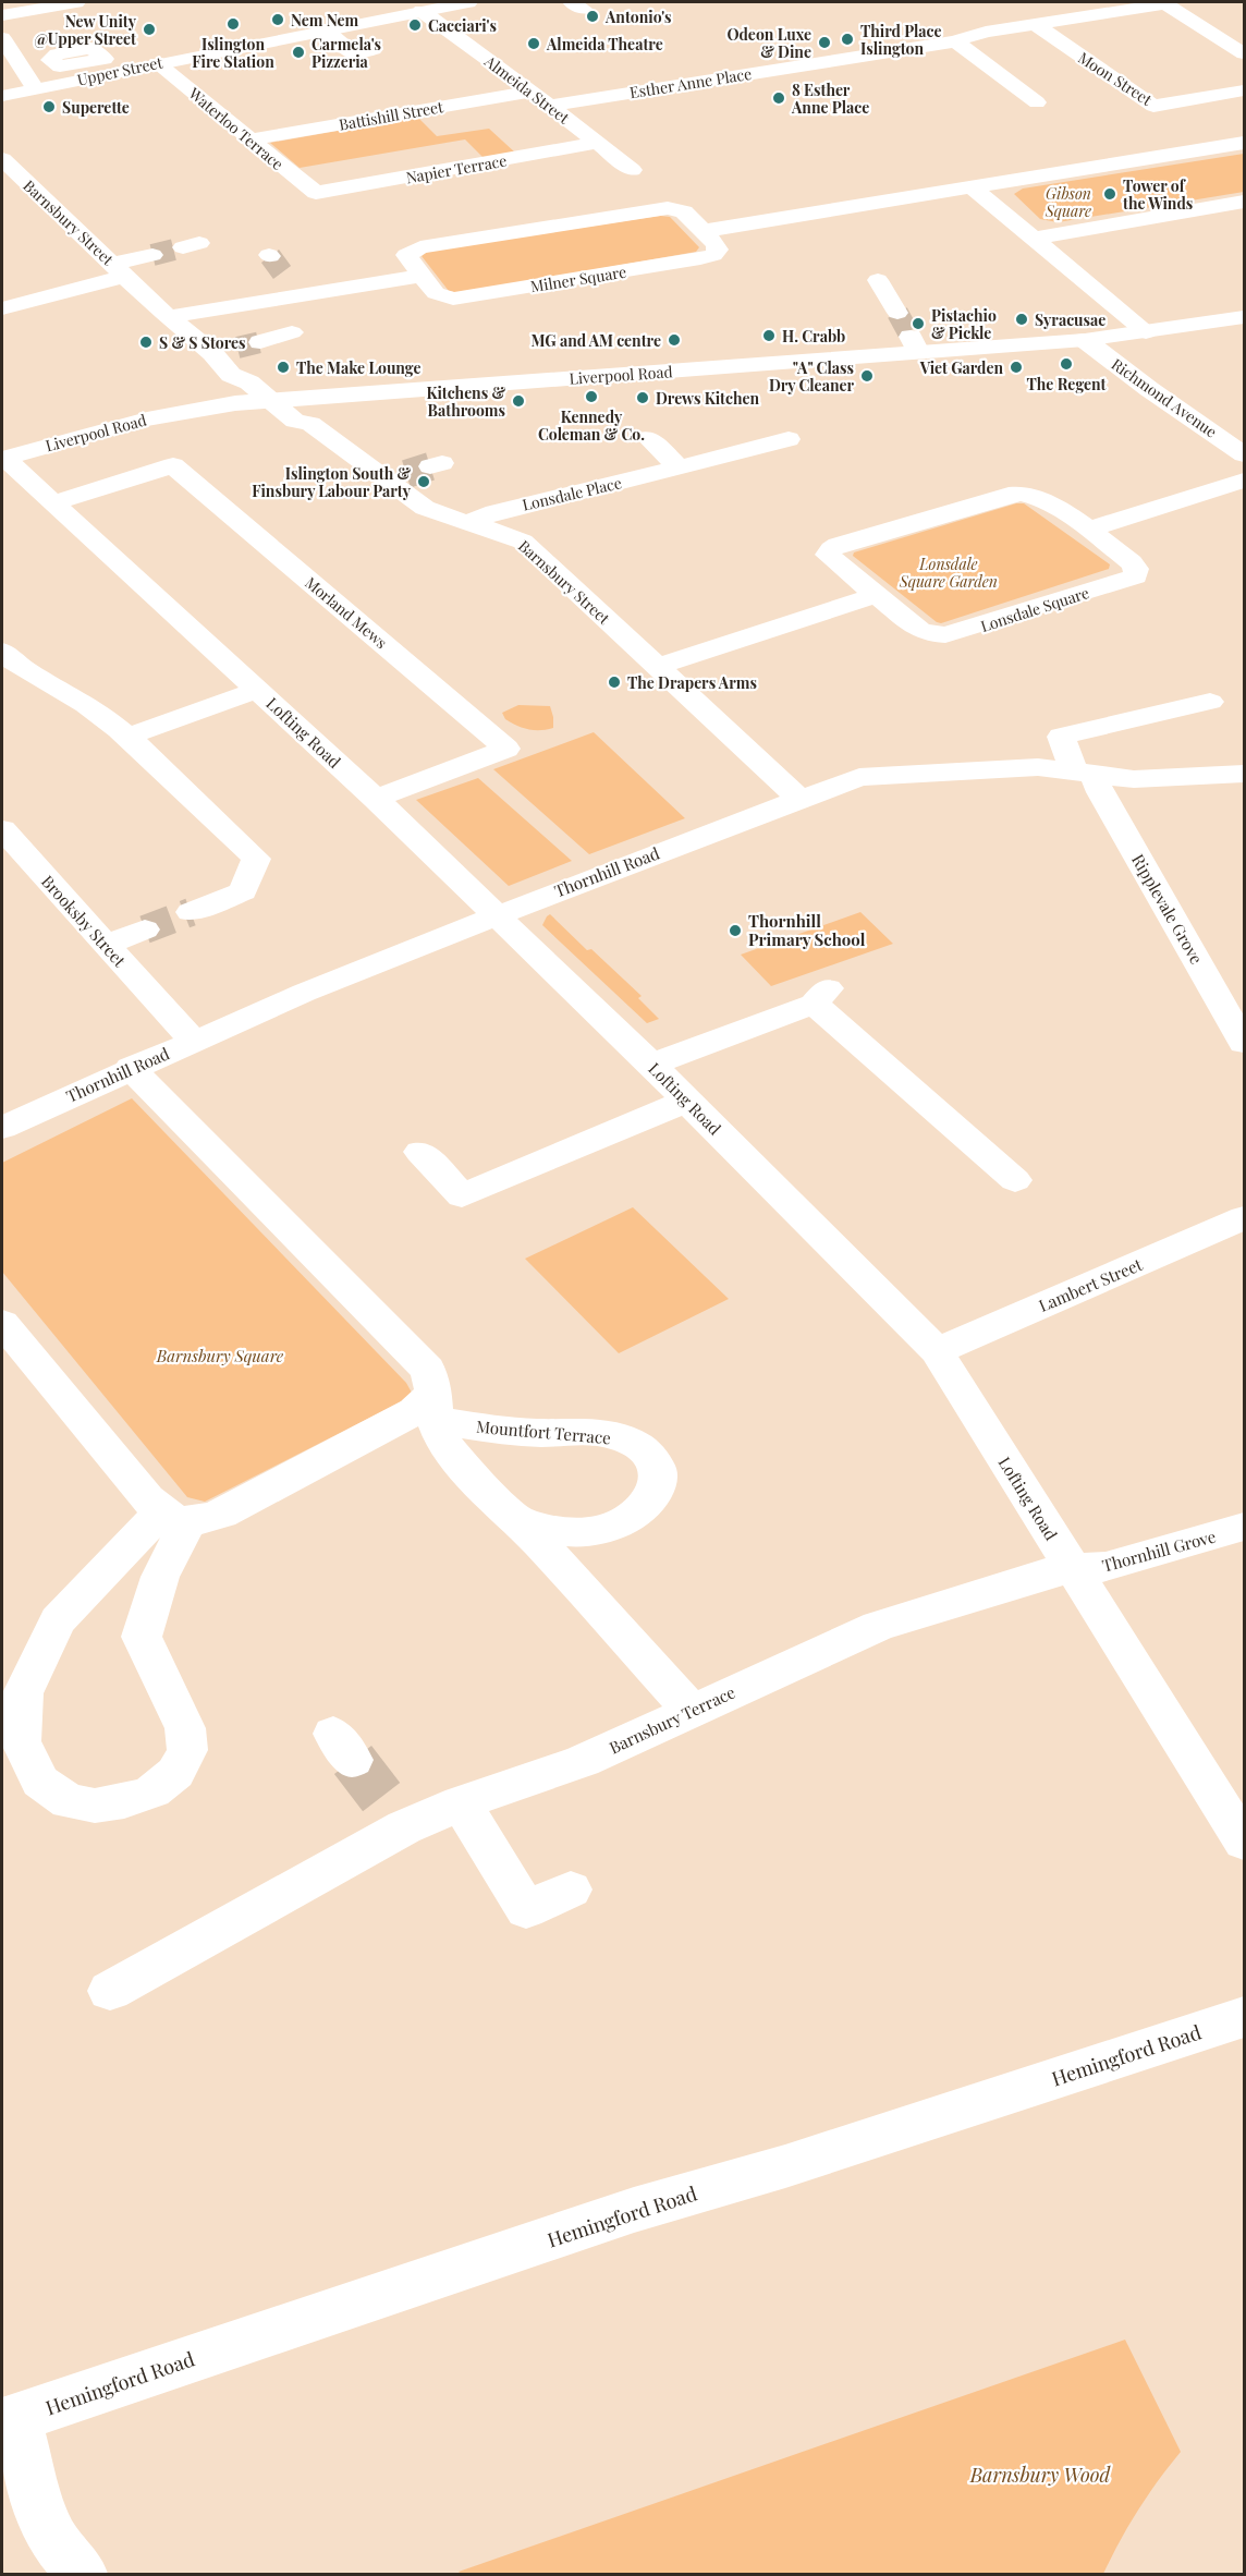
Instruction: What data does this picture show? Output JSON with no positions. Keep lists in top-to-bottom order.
{
  "streets": {
    "main road": [
      "Upper Street",
      "Moon Street",
      "Esther Anne Place",
      "Almeida Street",
      "Battishill Street",
      "Waterloo Terrace",
      "Napier Terrace",
      "Barnsbury Street",
      "Milner Square",
      "Liverpool Road",
      "Richmond Avenue",
      "Lonsdale Place",
      "Lonsdale Square",
      "Morland Mews",
      "Lofting Road",
      "Thornhill Road",
      "Ripplevale Grove",
      "Brooksby Street",
      "Lambert Street",
      "Mountfort Terrace",
      "Thornhill Grove",
      "Barnsbury Terrace",
      "Hemingford Road"
    ]
  },
  "crossings": [
    ["Upper Street", "Almeida Street"],
    ["Upper Street", "Waterloo Terrace"],
    ["Moon Street", "Esther Anne Place"],
    ["Esther Anne Place", "Almeida Street"],
    ["Almeida Street", "Battishill Street"],
    ["Almeida Street", "Napier Terrace"],
    ["Battishill Street", "Waterloo Terrace"],
    ["Waterloo Terrace", "Napier Terrace"],
    ["Barnsbury Street", "Liverpool Road"],
    ["Barnsbury Street", "Lonsdale Place"],
    ["Barnsbury Street", "Thornhill Road"],
    ["Liverpool Road", "Richmond Avenue"],
    ["Liverpool Road", "Lofting Road"],
    ["Morland Mews", "Lofting Road"],
    ["Lofting Road", "Thornhill Road"],
    ["Lofting Road", "Lambert Street"],
    ["Lofting Road", "Thornhill Grove"],
    ["Lofting Road", "Barnsbury Terrace"],
    ["Thornhill Road", "Ripplevale Grove"],
    ["Thornhill Road", "Brooksby Street"],
    ["Mountfort Terrace", "Barnsbury Terrace"],
    ["Thornhill Grove", "Barnsbury Terrace"]
  ],
  "parks": [
    "Gibson Square",
    "Lonsdale Square Garden",
    "Barnsbury Square",
    "Barnsbury Wood"
  ],
  "places": [
    "Antonio's",
    "Nem Nem",
    "Islington Fire Station",
    "Cacciari's",
    "New Unity @Upper Street",
    "Third Place Islington",
    "Odeon Luxe & Dine",
    "Almeida Theatre",
    "Carmela's Pizzeria",
    "8 Esther Anne Place",
    "Superette",
    "Tower of the Winds",
    "Syracusae",
    "Pistachio & Pickle",
    "H. Crabb",
    "MG and AM centre",
    "S & S Stores",
    "The Regent",
    "The Make Lounge",
    "Viet Garden",
    "\"A\" Class Dry Cleaner",
    "Kennedy Coleman & Co.",
    "Drews Kitchen",
    "Kitchens & Bathrooms",
    "Islington South & Finsbury Labour Party",
    "The Drapers Arms",
    "Thornhill Primary School"
  ]
}
